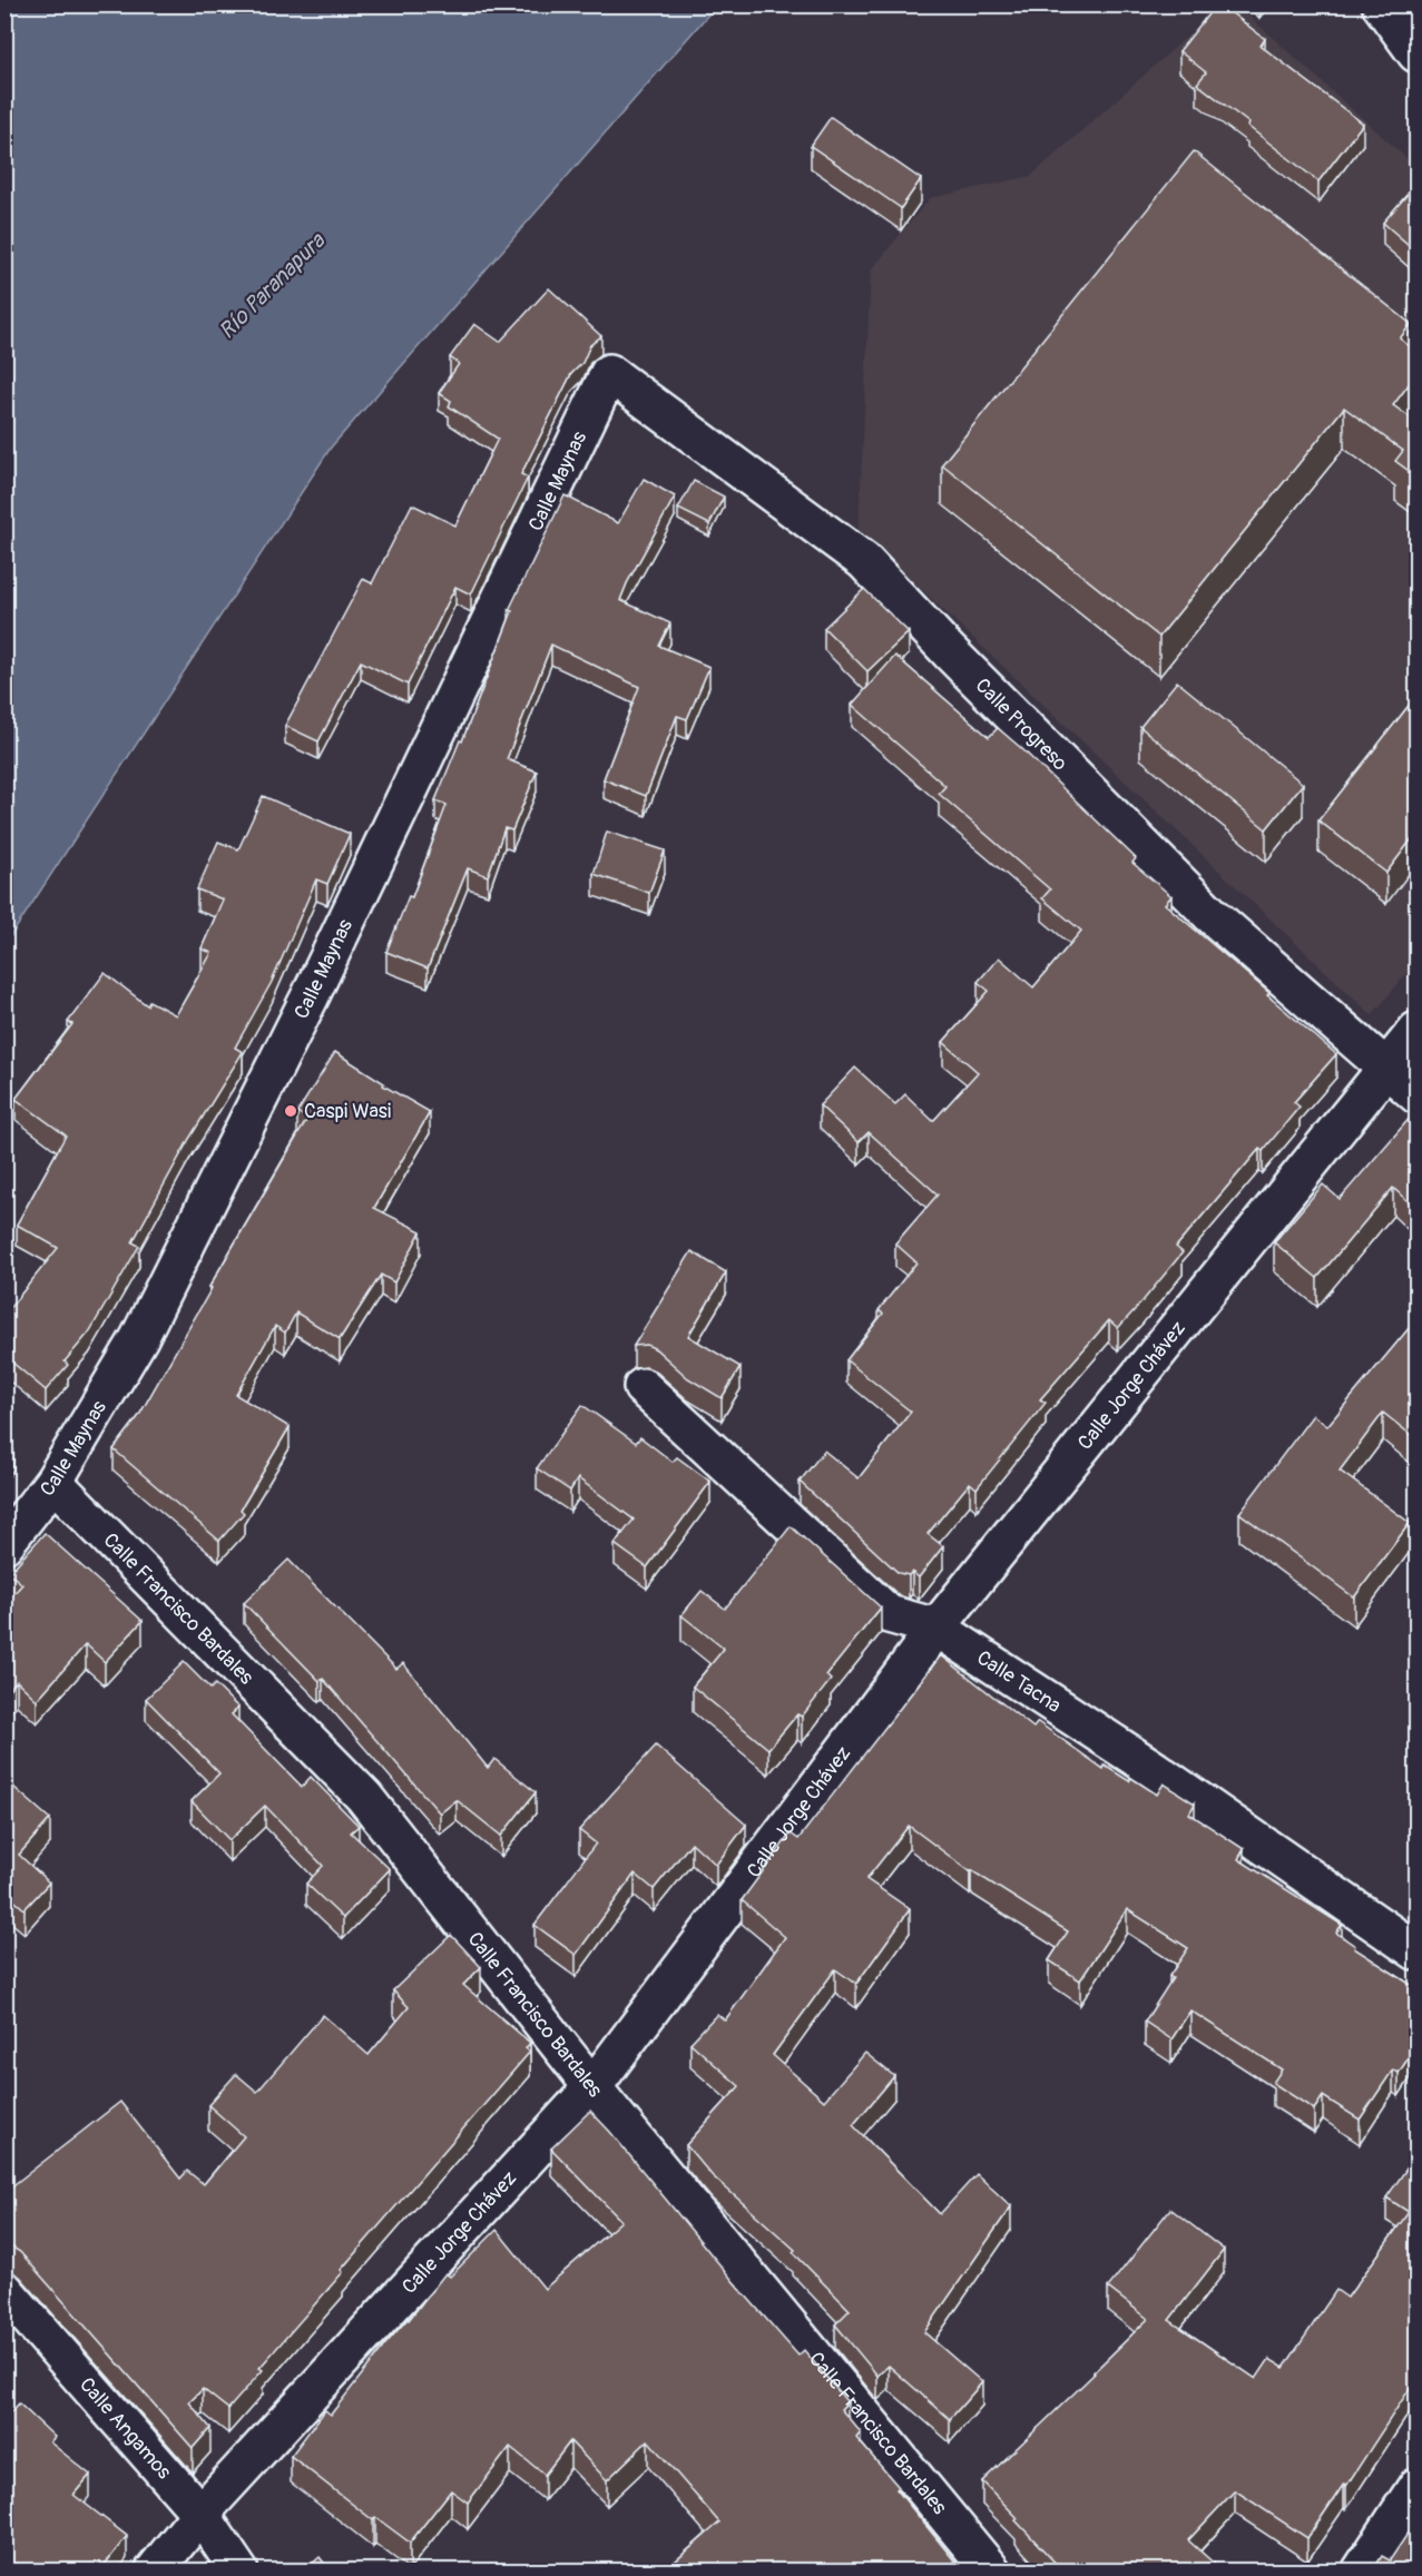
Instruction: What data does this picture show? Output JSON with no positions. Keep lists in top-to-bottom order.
{
  "streets": {
    "street": [
      "Calle Maynas",
      "Calle Progreso",
      "Calle Jorge Chávez",
      "Calle Francisco Bardales",
      "Calle Tacna",
      "Calle Angamos"
    ]
  },
  "crossings": [
    ["Calle Maynas", "Calle Progreso"],
    ["Calle Maynas", "Calle Francisco Bardales"],
    ["Calle Progreso", "Calle Jorge Chávez"],
    ["Calle Jorge Chávez", "Calle Francisco Bardales"],
    ["Calle Jorge Chávez", "Calle Tacna"],
    ["Calle Jorge Chávez", "Calle Angamos"]
  ],
  "water": ["Río Paranapura"],
  "places": ["Caspi Wasi"]
}
